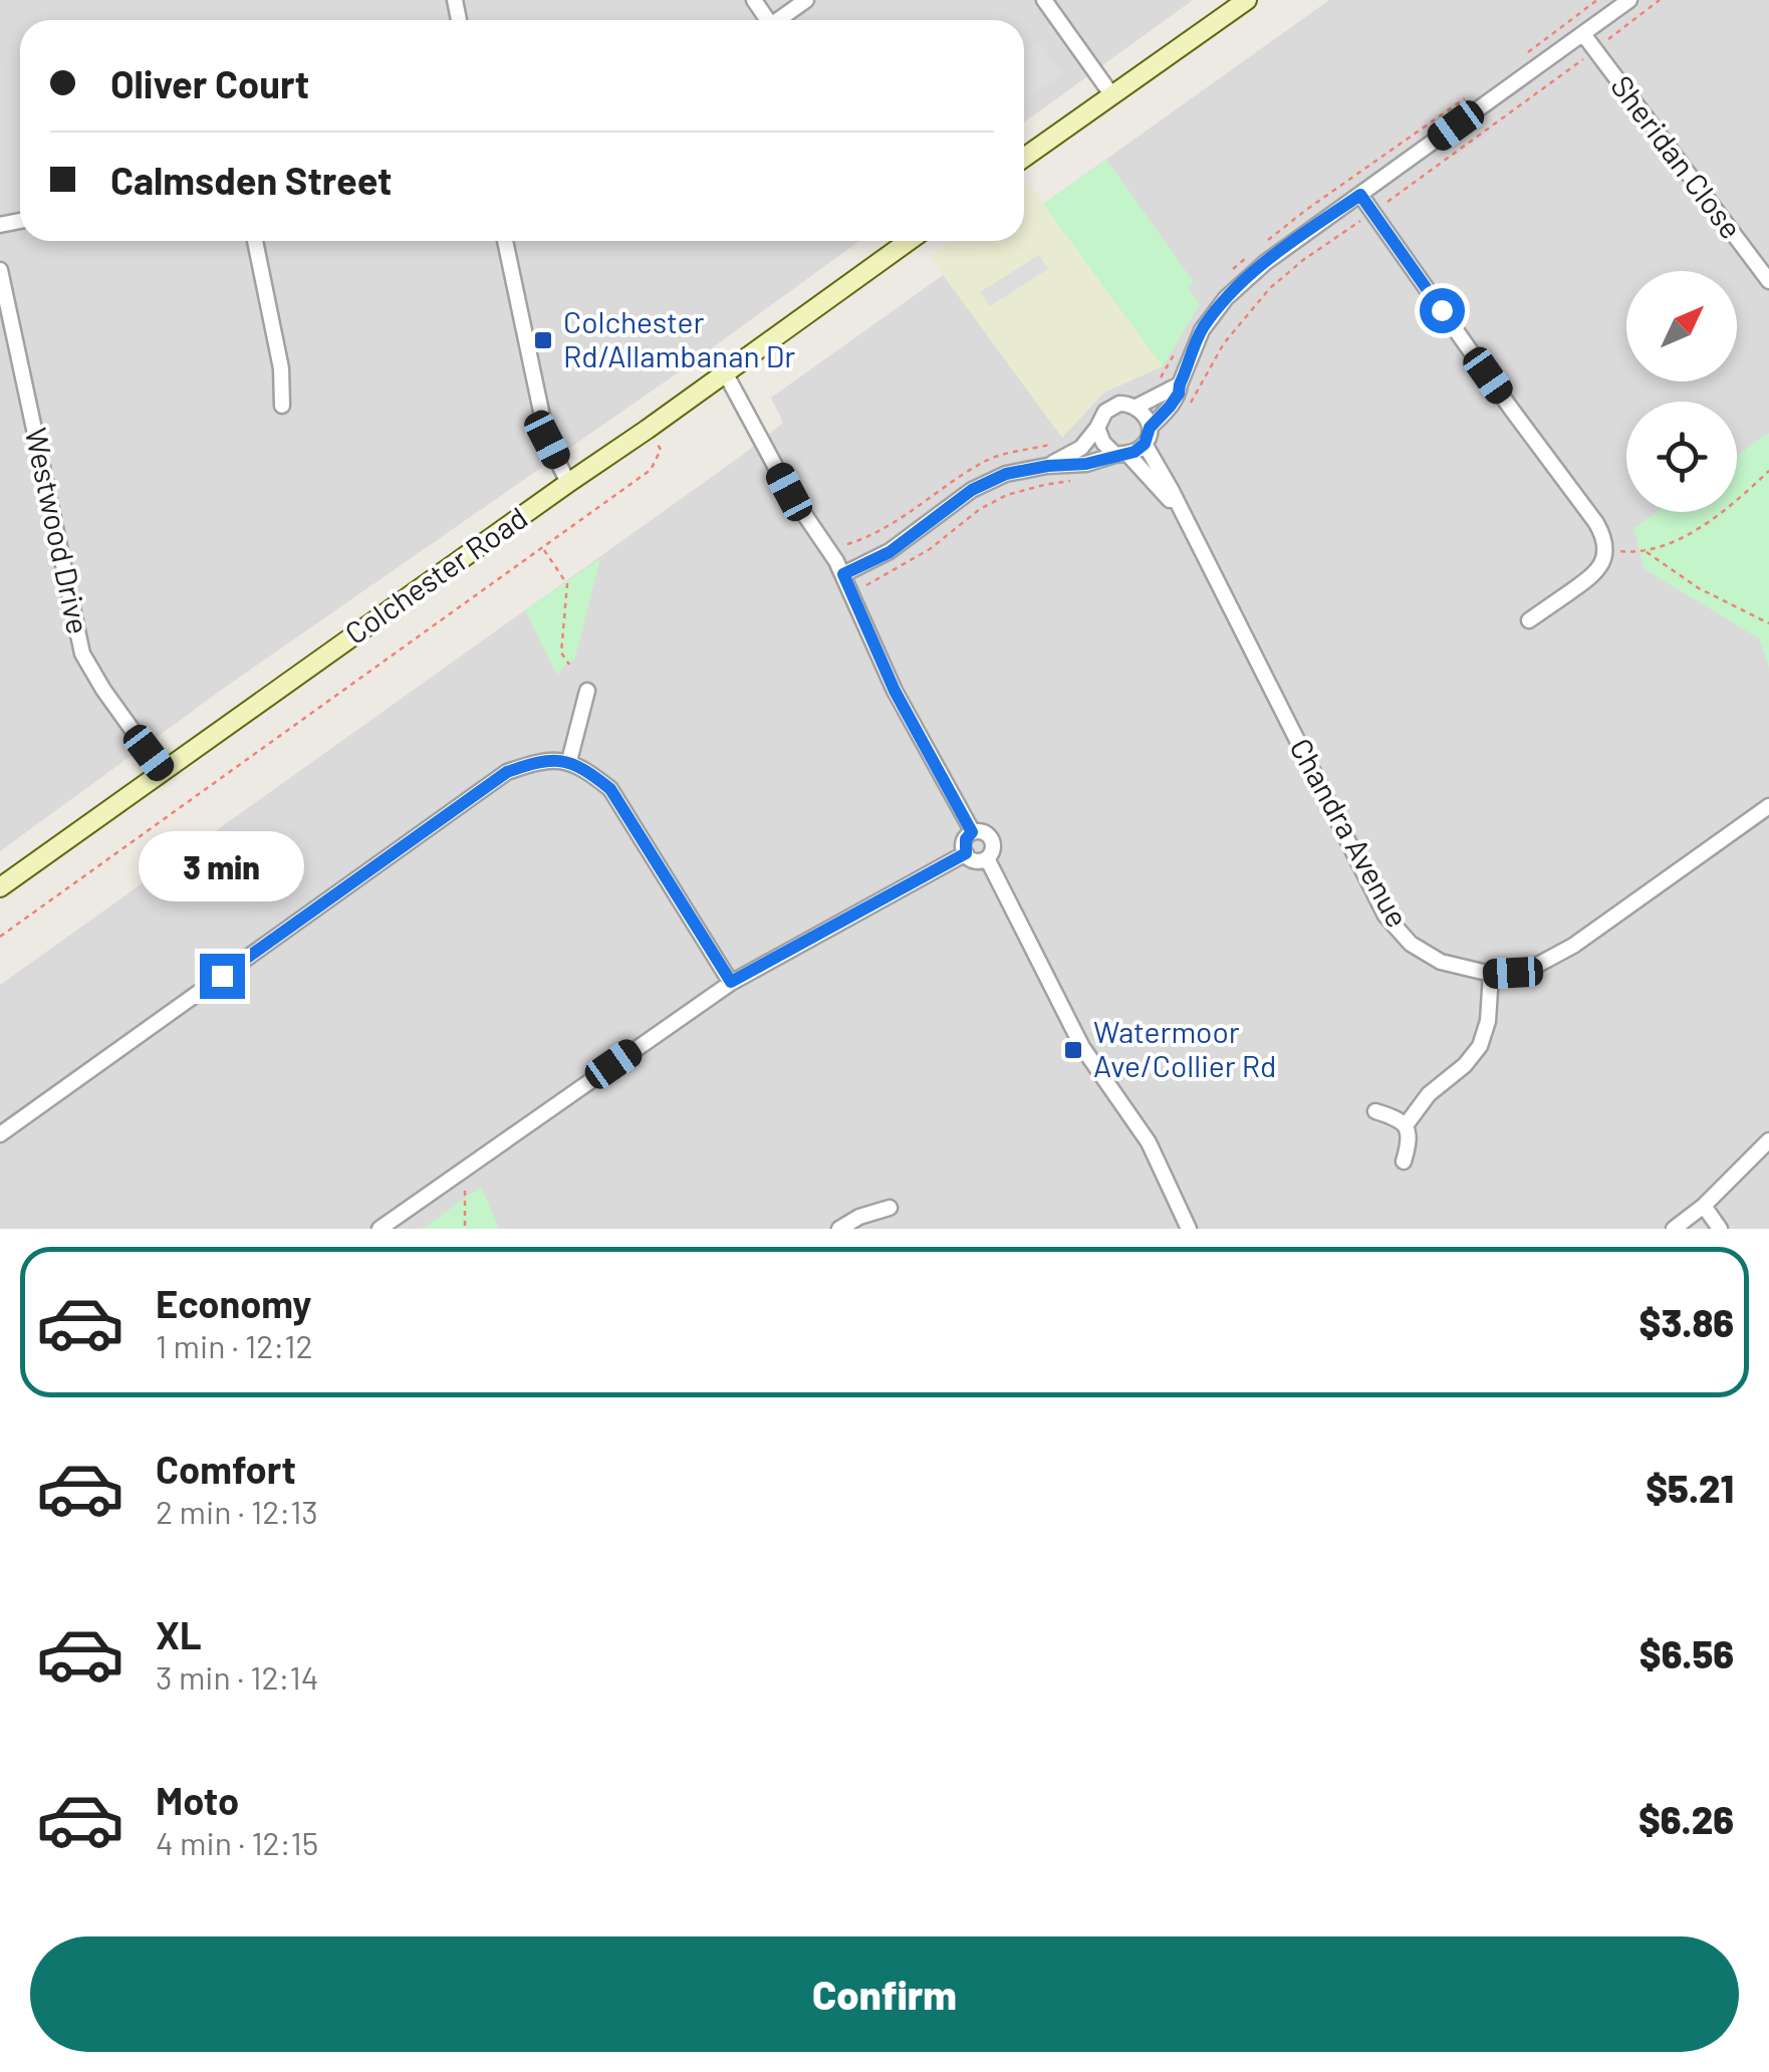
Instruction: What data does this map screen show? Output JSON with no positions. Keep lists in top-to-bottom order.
{
  "streets": {
    "main road": ["Colchester Road"],
    "street": ["Sheridan Close", "Westwood Drive", "Chandra Avenue"]
  },
  "crossings": [
    ["Westwood Drive", "Colchester Road"]
  ],
  "places": {
    "transit": ["Colchester Rd/Allambanan Dr", "Watermoor Ave/Collier Rd"]
  },
  "north": "top right",
  "page": {
    "banner": ["Oliver Court", "Calmsden Street"],
    "bubble": "3 min",
    "list": [
      {
        "name": "Economy",
        "note": "1 min · 12:12",
        "value": "$3.86"
      },
      {
        "name": "Comfort",
        "note": "2 min · 12:13",
        "value": "$5.21"
      },
      {
        "name": "XL",
        "note": "3 min · 12:14",
        "value": "$6.56"
      },
      {
        "name": "Moto",
        "note": "4 min · 12:15",
        "value": "$6.26"
      }
    ],
    "buttons": "Confirm"
  }
}
